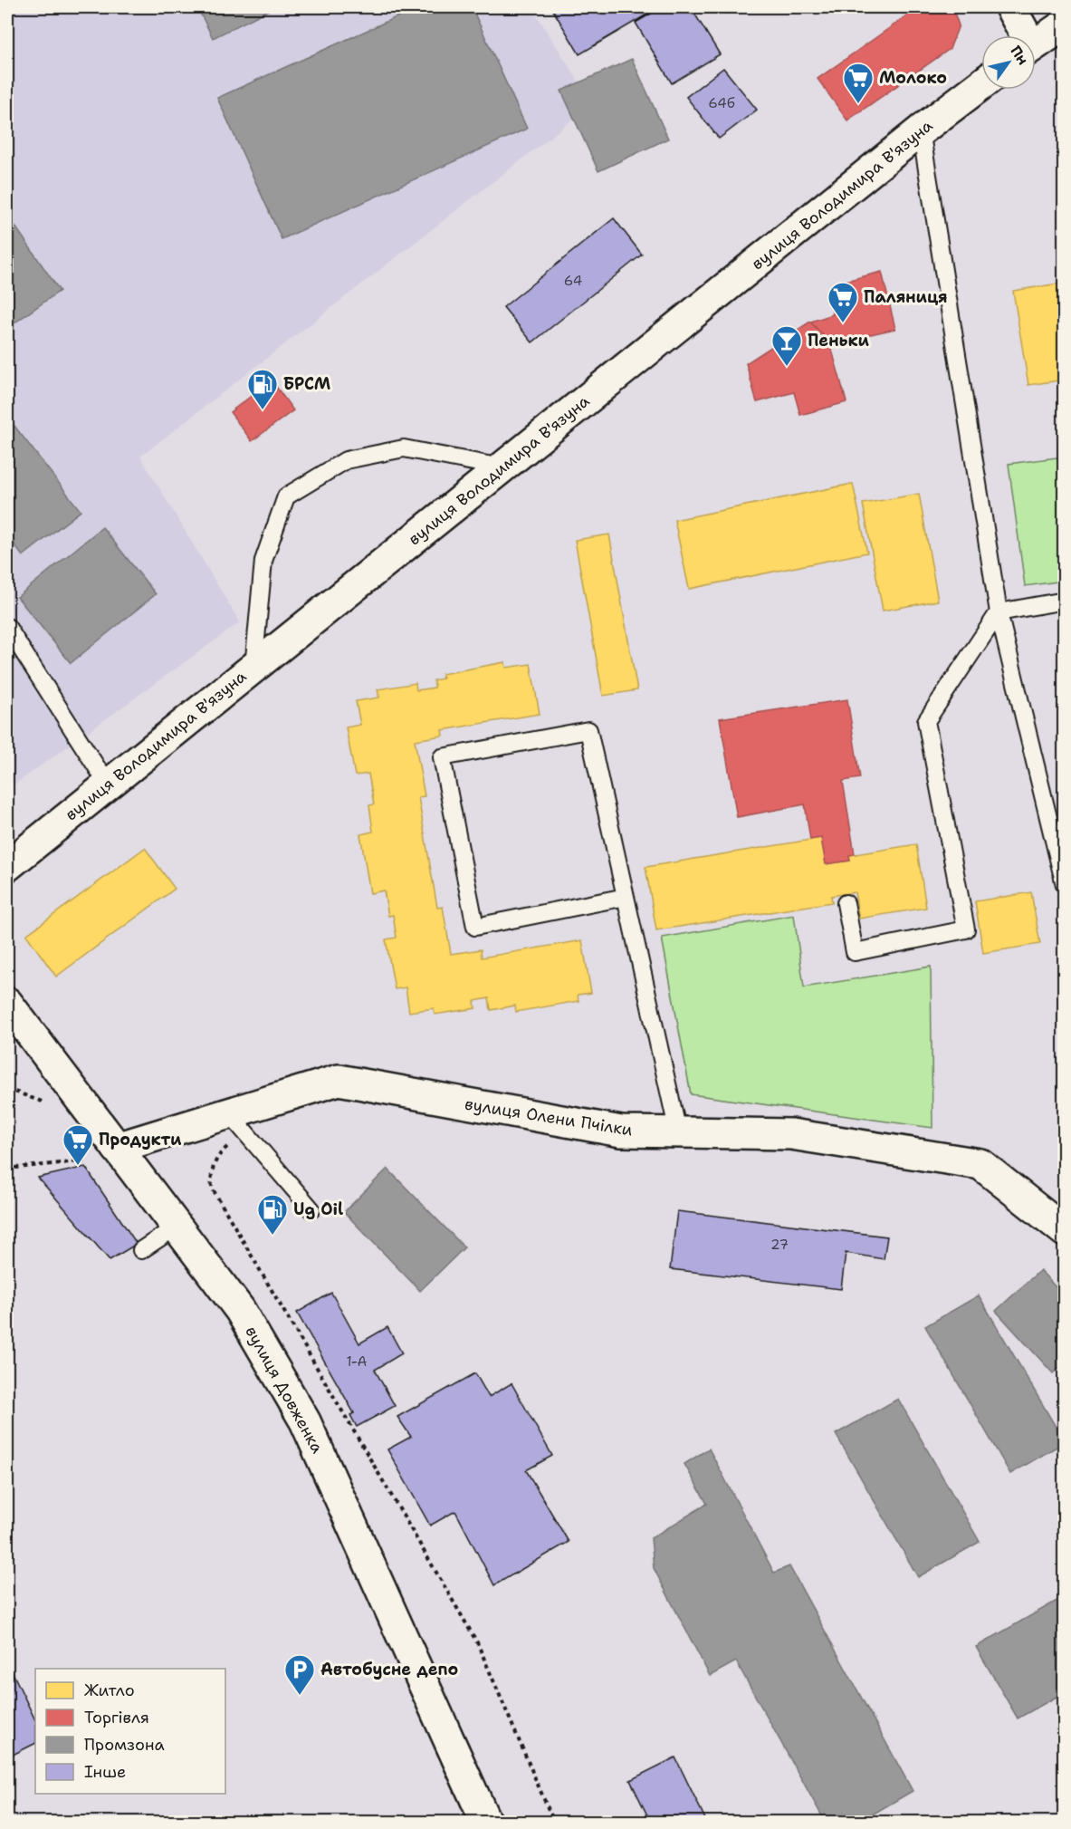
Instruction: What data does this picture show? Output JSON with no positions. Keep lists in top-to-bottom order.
{
  "streets": {
    "street": ["вулиця Володимира В'язуна", "вулиця Олени Пчілки", "вулиця Довженка"]
  },
  "crossings": [
    ["вулиця Олени Пчілки", "вулиця Довженка"]
  ],
  "places": {
    "supermarket": ["Молоко", "Паляниця", "Продукти"],
    "bar": ["Пеньки"],
    "fuel station": ["БРСМ", "Ug Oil"],
    "parking": ["Автобусне депо"]
  },
  "house_numbers": [
    "64б",
    "64",
    "27",
    "1-А"
  ],
  "legend": [
    "Житло",
    "Торгівля",
    "Промзона",
    "Інше"
  ],
  "north": "top right"
}
